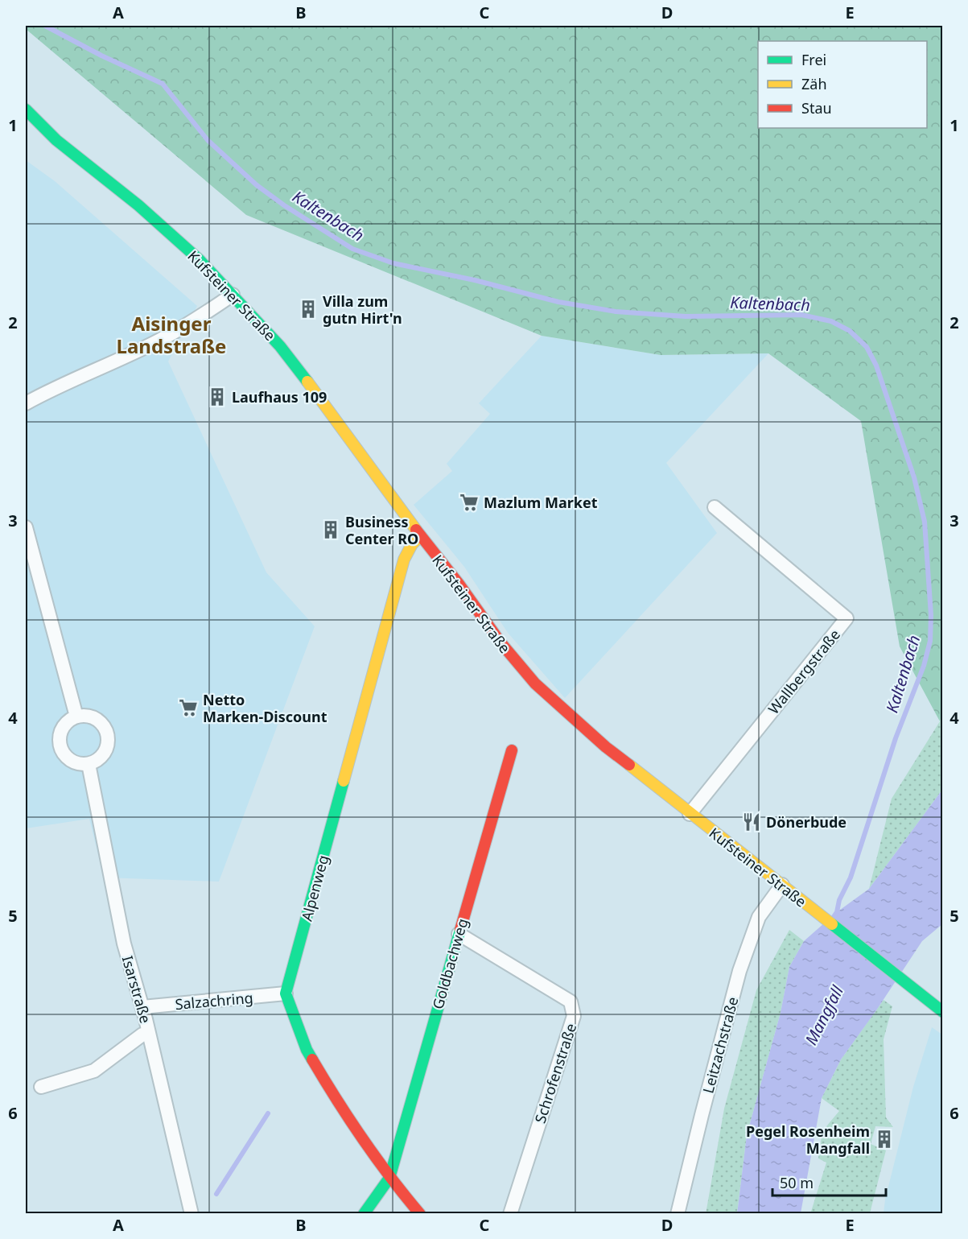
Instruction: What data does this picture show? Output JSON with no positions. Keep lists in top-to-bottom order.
{
  "streets": {
    "main road": ["Kufsteiner Straße", "Alpenweg", "Goldbachweg"],
    "street": [
      "Wallbergstraße",
      "Isarstraße",
      "Salzachring",
      "Leitzachstraße",
      "Schrofenstraße"
    ]
  },
  "crossings": [
    ["Kufsteiner Straße", "Wallbergstraße"],
    ["Kufsteiner Straße", "Alpenweg"],
    ["Kufsteiner Straße", "Leitzachstraße"],
    ["Alpenweg", "Salzachring"],
    ["Goldbachweg", "Schrofenstraße"],
    ["Isarstraße", "Salzachring"]
  ],
  "districts": ["Aisinger Landstraße"],
  "water": ["Kaltenbach", "Mangfall"],
  "places": {
    "building": [
      "Villa zum gutn Hirt'n",
      "Laufhaus 109",
      "Business Center RO",
      "Pegel Rosenheim Mangfall"
    ],
    "supermarket": ["Mazlum Market", "Netto Marken-Discount"],
    "restaurant": ["Dönerbude"]
  },
  "legend": ["Frei", "Zäh", "Stau"],
  "scale_bar": "50 m",
  "grid": {
    "columns": [
      "A",
      "B",
      "C",
      "D",
      "E"
    ],
    "rows": [
      "1",
      "2",
      "3",
      "4",
      "5",
      "6"
    ]
  }
}
